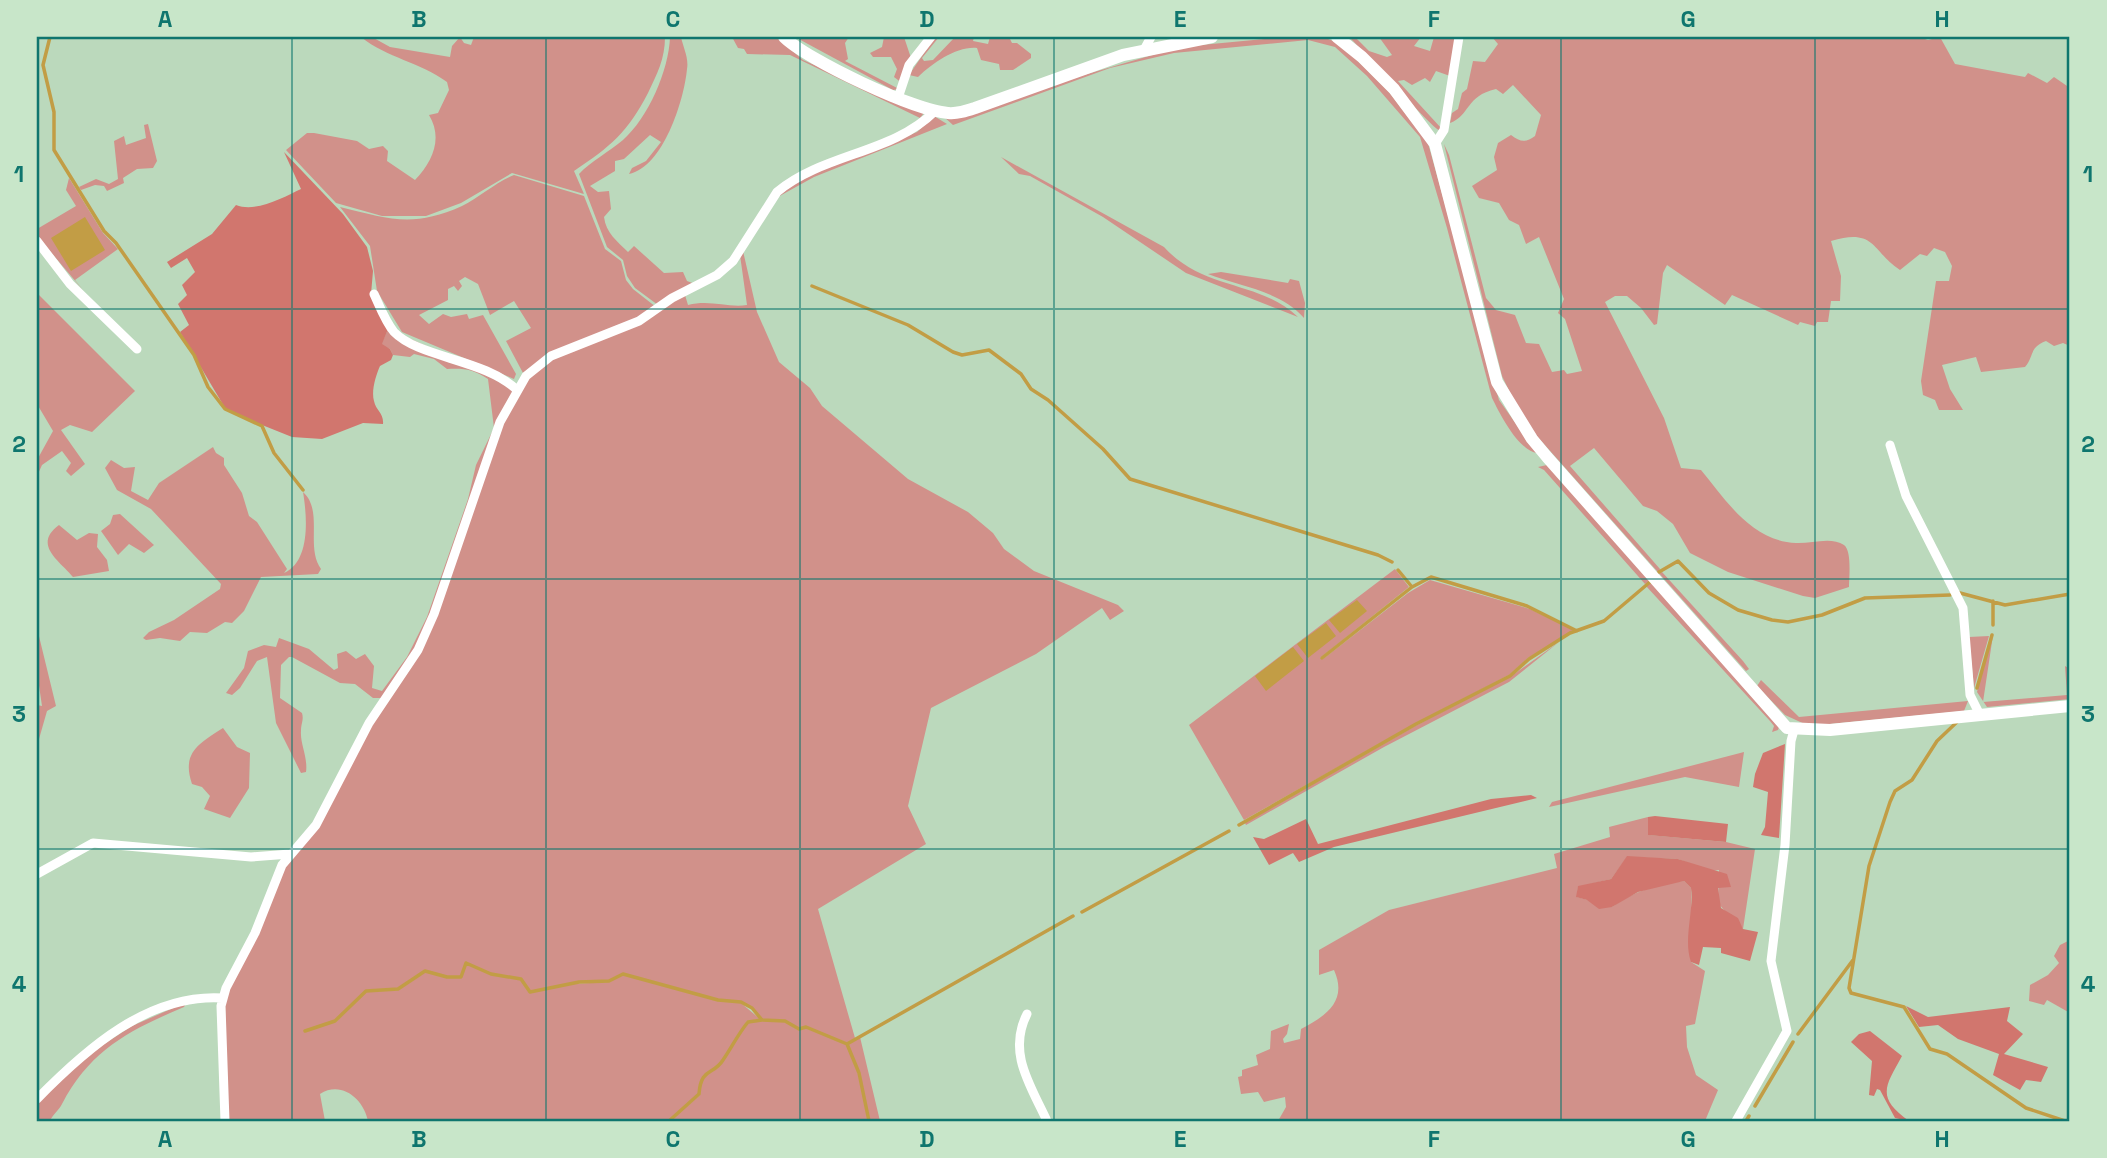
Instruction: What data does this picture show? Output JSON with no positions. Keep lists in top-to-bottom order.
{
  "grid": {
    "columns": [
      "A",
      "B",
      "C",
      "D",
      "E",
      "F",
      "G",
      "H"
    ],
    "rows": [
      "1",
      "2",
      "3",
      "4"
    ]
  }
}
